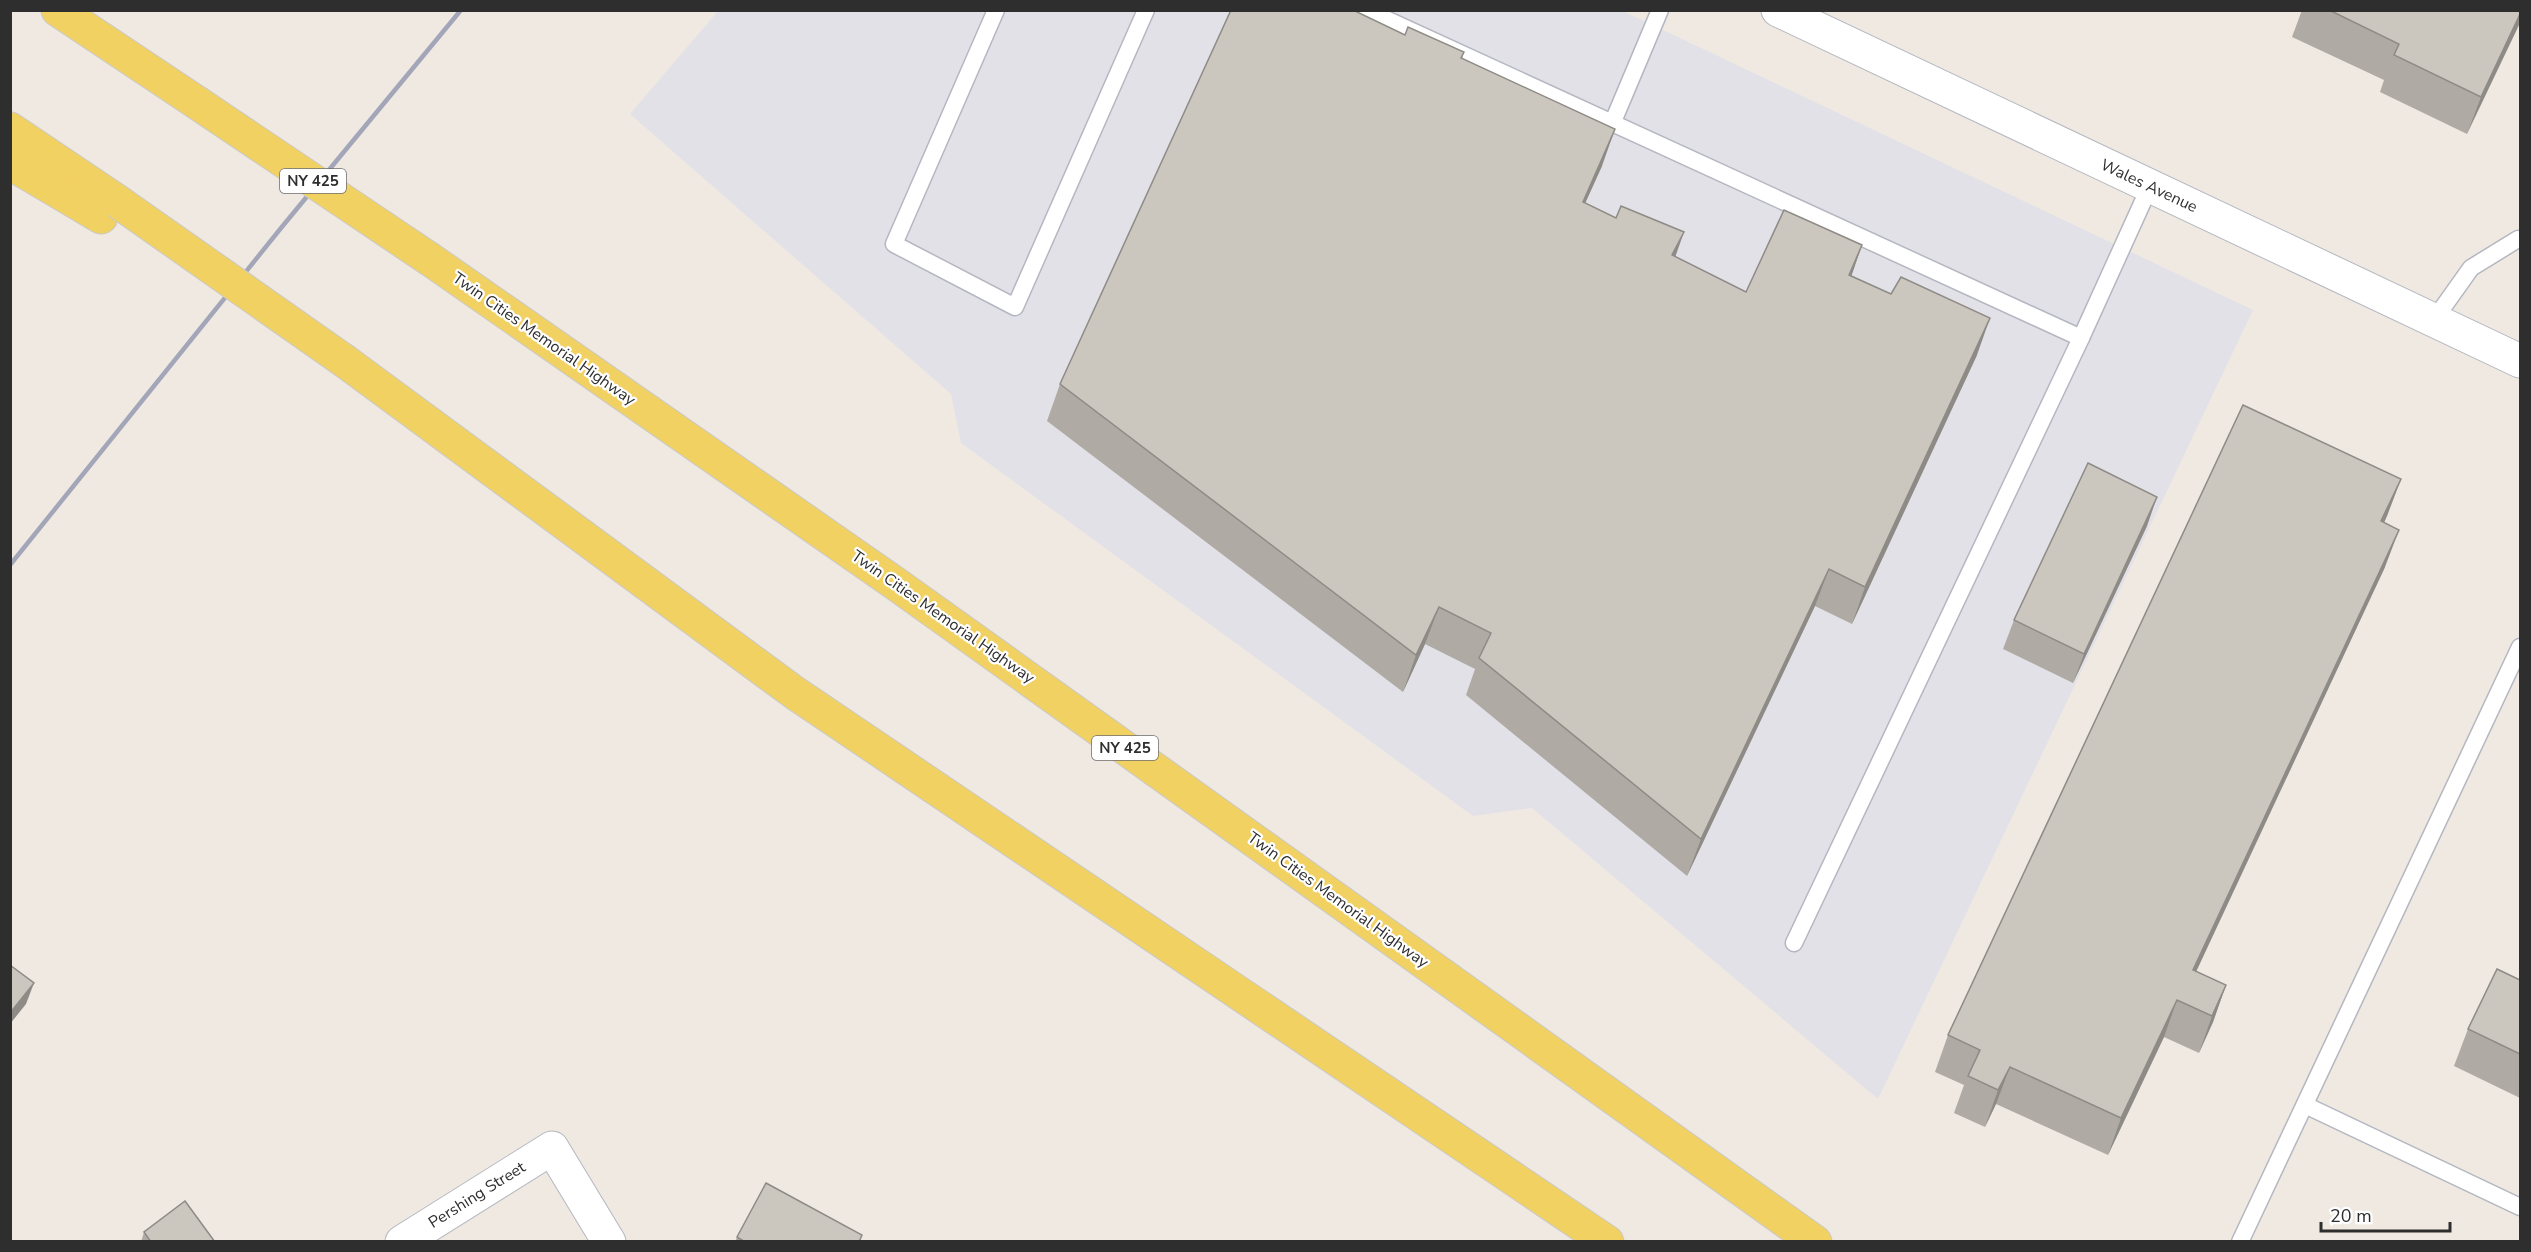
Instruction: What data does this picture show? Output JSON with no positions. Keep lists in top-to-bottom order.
{
  "streets": {
    "main road": ["NY 425", "Twin Cities Memorial Highway"],
    "street": ["Wales Avenue", "Pershing Street"]
  },
  "scale_bar": "20 m"
}
